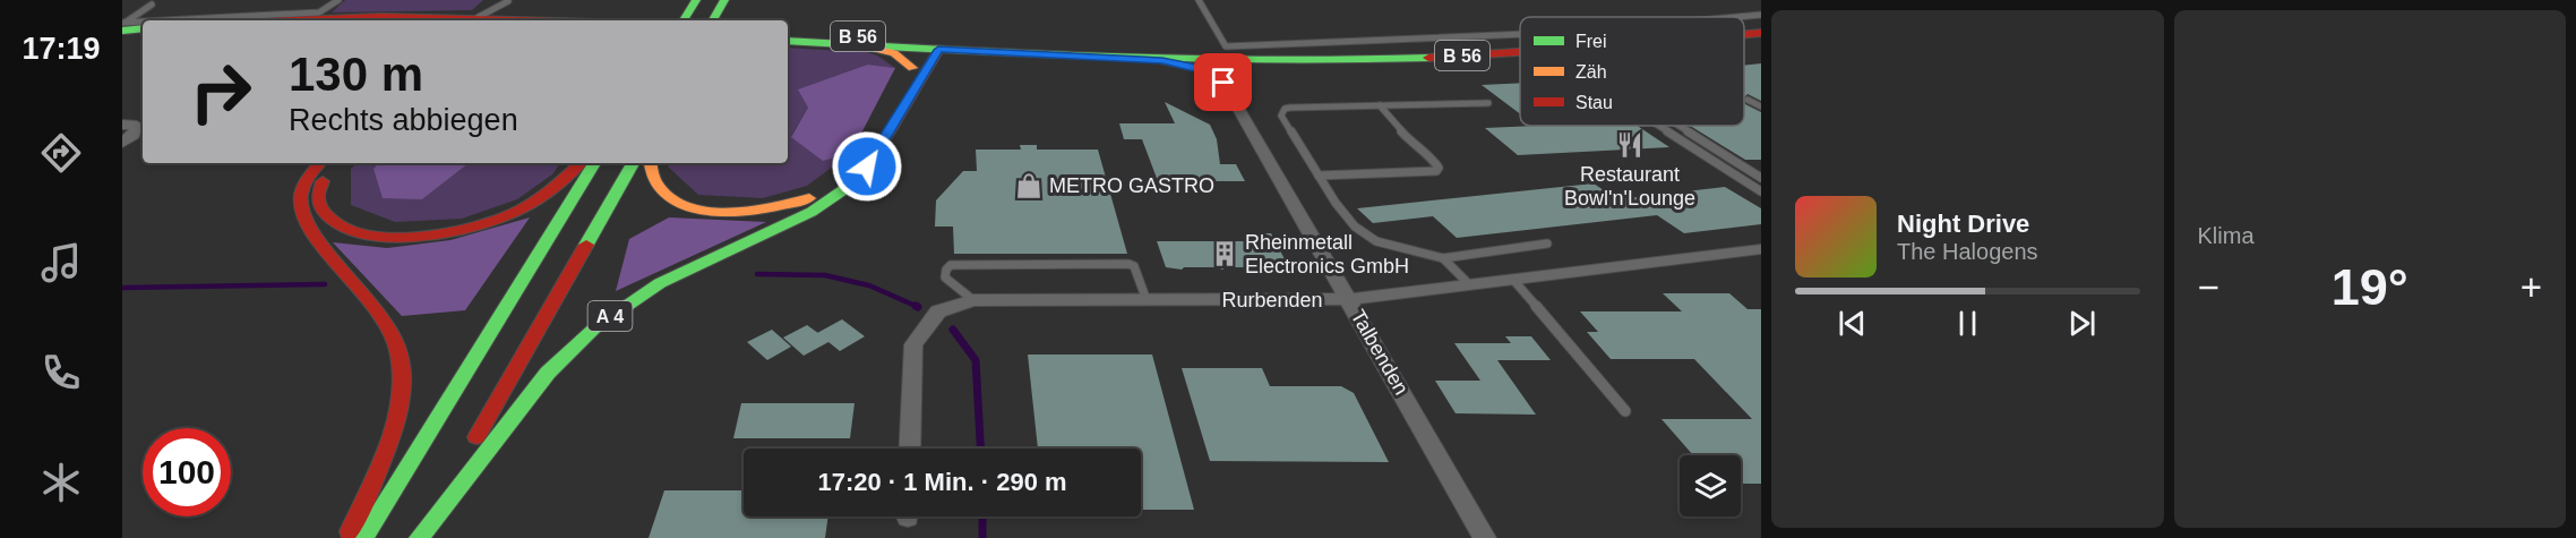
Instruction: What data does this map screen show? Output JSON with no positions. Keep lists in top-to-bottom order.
{
  "streets": {
    "main road": ["B 56", "A 4"],
    "street": ["Rurbenden", "Talbenden"]
  },
  "crossings": [
    ["B 56", "A 4"],
    ["B 56", "Talbenden"],
    ["Rurbenden", "Talbenden"]
  ],
  "places": {
    "restaurant": ["Restaurant Bowl'n'Lounge"],
    "shop": ["METRO GASTRO"],
    "building": ["Rheinmetall Electronics GmbH"]
  },
  "legend": ["Frei", "Zäh", "Stau"],
  "page": {
    "tabs": "17:19",
    "tile": "Klima",
    "turn": ["130 m", "Rechts abbiegen"],
    "song": ["Night Drive", "The Halogens"],
    "heat": ["−", "19°", "+"],
    "limit": "100",
    "trip": "17:20 · 1 Min. · 290 m"
  }
}
